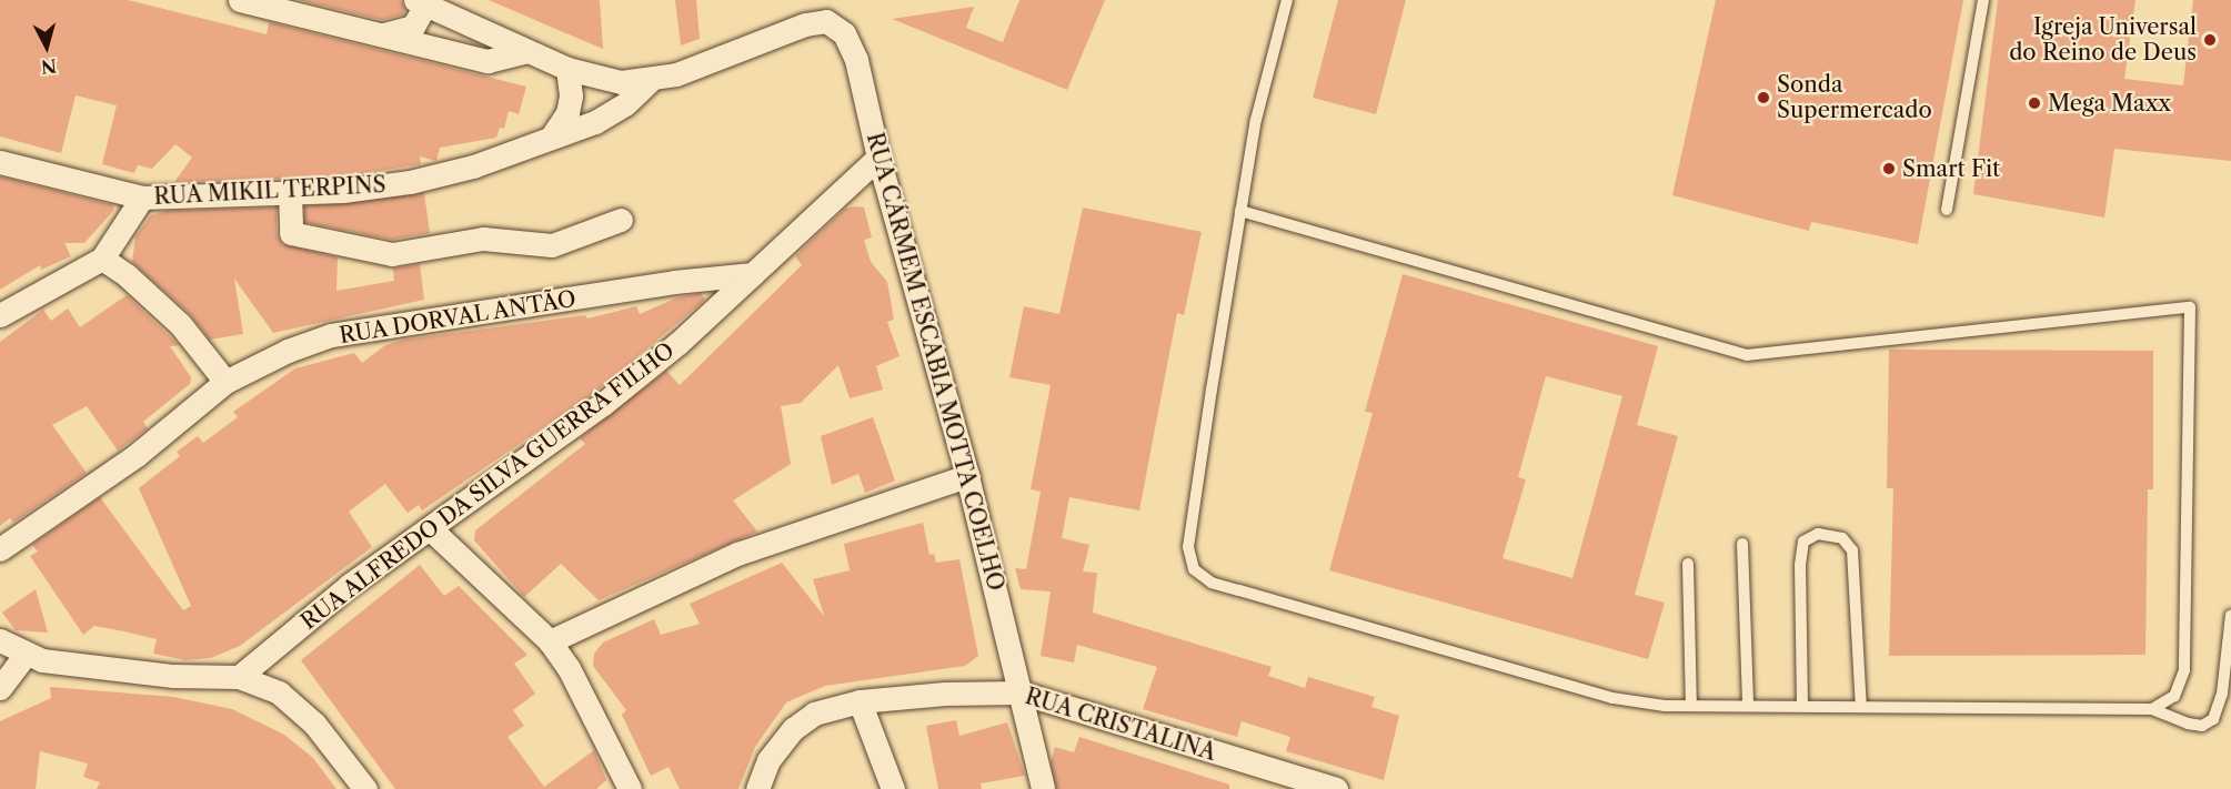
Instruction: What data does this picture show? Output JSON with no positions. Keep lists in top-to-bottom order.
{
  "streets": {
    "street": [
      "RUA MIKIL TERPINS",
      "RUA DORVAL ANTÃO",
      "RUA CÁRMEM ESCABIA MOTTA COELHO",
      "RUA ALFREDO DA SILVA GUERRA FILHO",
      "RUA CRISTALINA"
    ]
  },
  "crossings": [
    ["RUA MIKIL TERPINS", "RUA CÁRMEM ESCABIA MOTTA COELHO"],
    ["RUA DORVAL ANTÃO", "RUA ALFREDO DA SILVA GUERRA FILHO"],
    ["RUA CÁRMEM ESCABIA MOTTA COELHO", "RUA ALFREDO DA SILVA GUERRA FILHO"],
    ["RUA CÁRMEM ESCABIA MOTTA COELHO", "RUA CRISTALINA"]
  ],
  "places": [
    "Igreja Universal do Reino de Deus",
    "Sonda Supermercado",
    "Mega Maxx",
    "Smart Fit"
  ],
  "north": "bottom"
}
